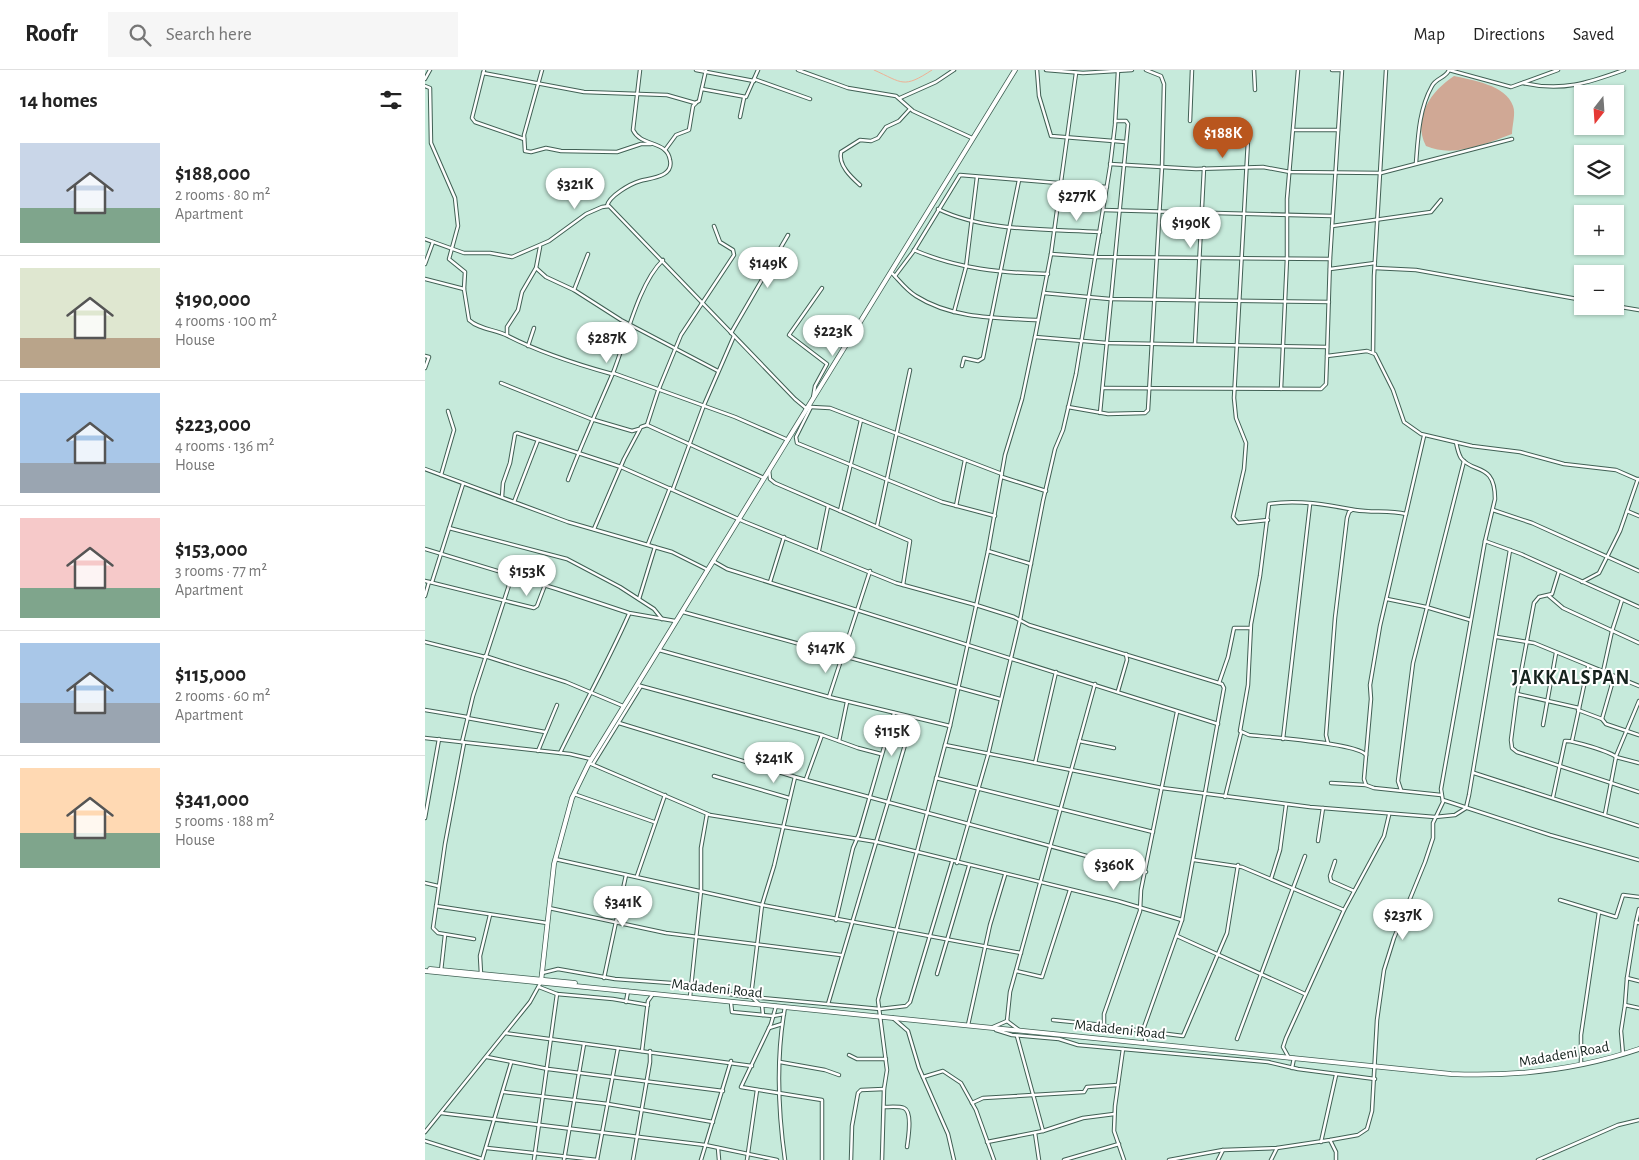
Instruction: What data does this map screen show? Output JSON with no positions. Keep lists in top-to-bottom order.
{
  "streets": {
    "street": ["Madadeni Road"]
  },
  "districts": ["JAKKALSPAN"],
  "north": "bottom",
  "page": {
    "header": "Roofr",
    "search": "Search here",
    "nav": ["Map", "Directions", "Saved"],
    "heading": "14 homes",
    "map_buttons": ["+", "−"],
    "price": [
      "$188K",
      "$321K",
      "$277K",
      "$190K",
      "$149K",
      "$223K",
      "$287K",
      "$153K",
      "$147K",
      "$115K",
      "$241K",
      "$360K",
      "$341K",
      "$237K"
    ],
    "list": [
      {
        "name": "$188,000",
        "note": "2 rooms · 80 m² · Apartment"
      },
      {
        "name": "$190,000",
        "note": "4 rooms · 100 m² · House"
      },
      {
        "name": "$223,000",
        "note": "4 rooms · 136 m² · House"
      },
      {
        "name": "$153,000",
        "note": "3 rooms · 77 m² · Apartment"
      },
      {
        "name": "$115,000",
        "note": "2 rooms · 60 m² · Apartment"
      },
      {
        "name": "$341,000",
        "note": "5 rooms · 188 m² · House"
      }
    ]
  }
}
